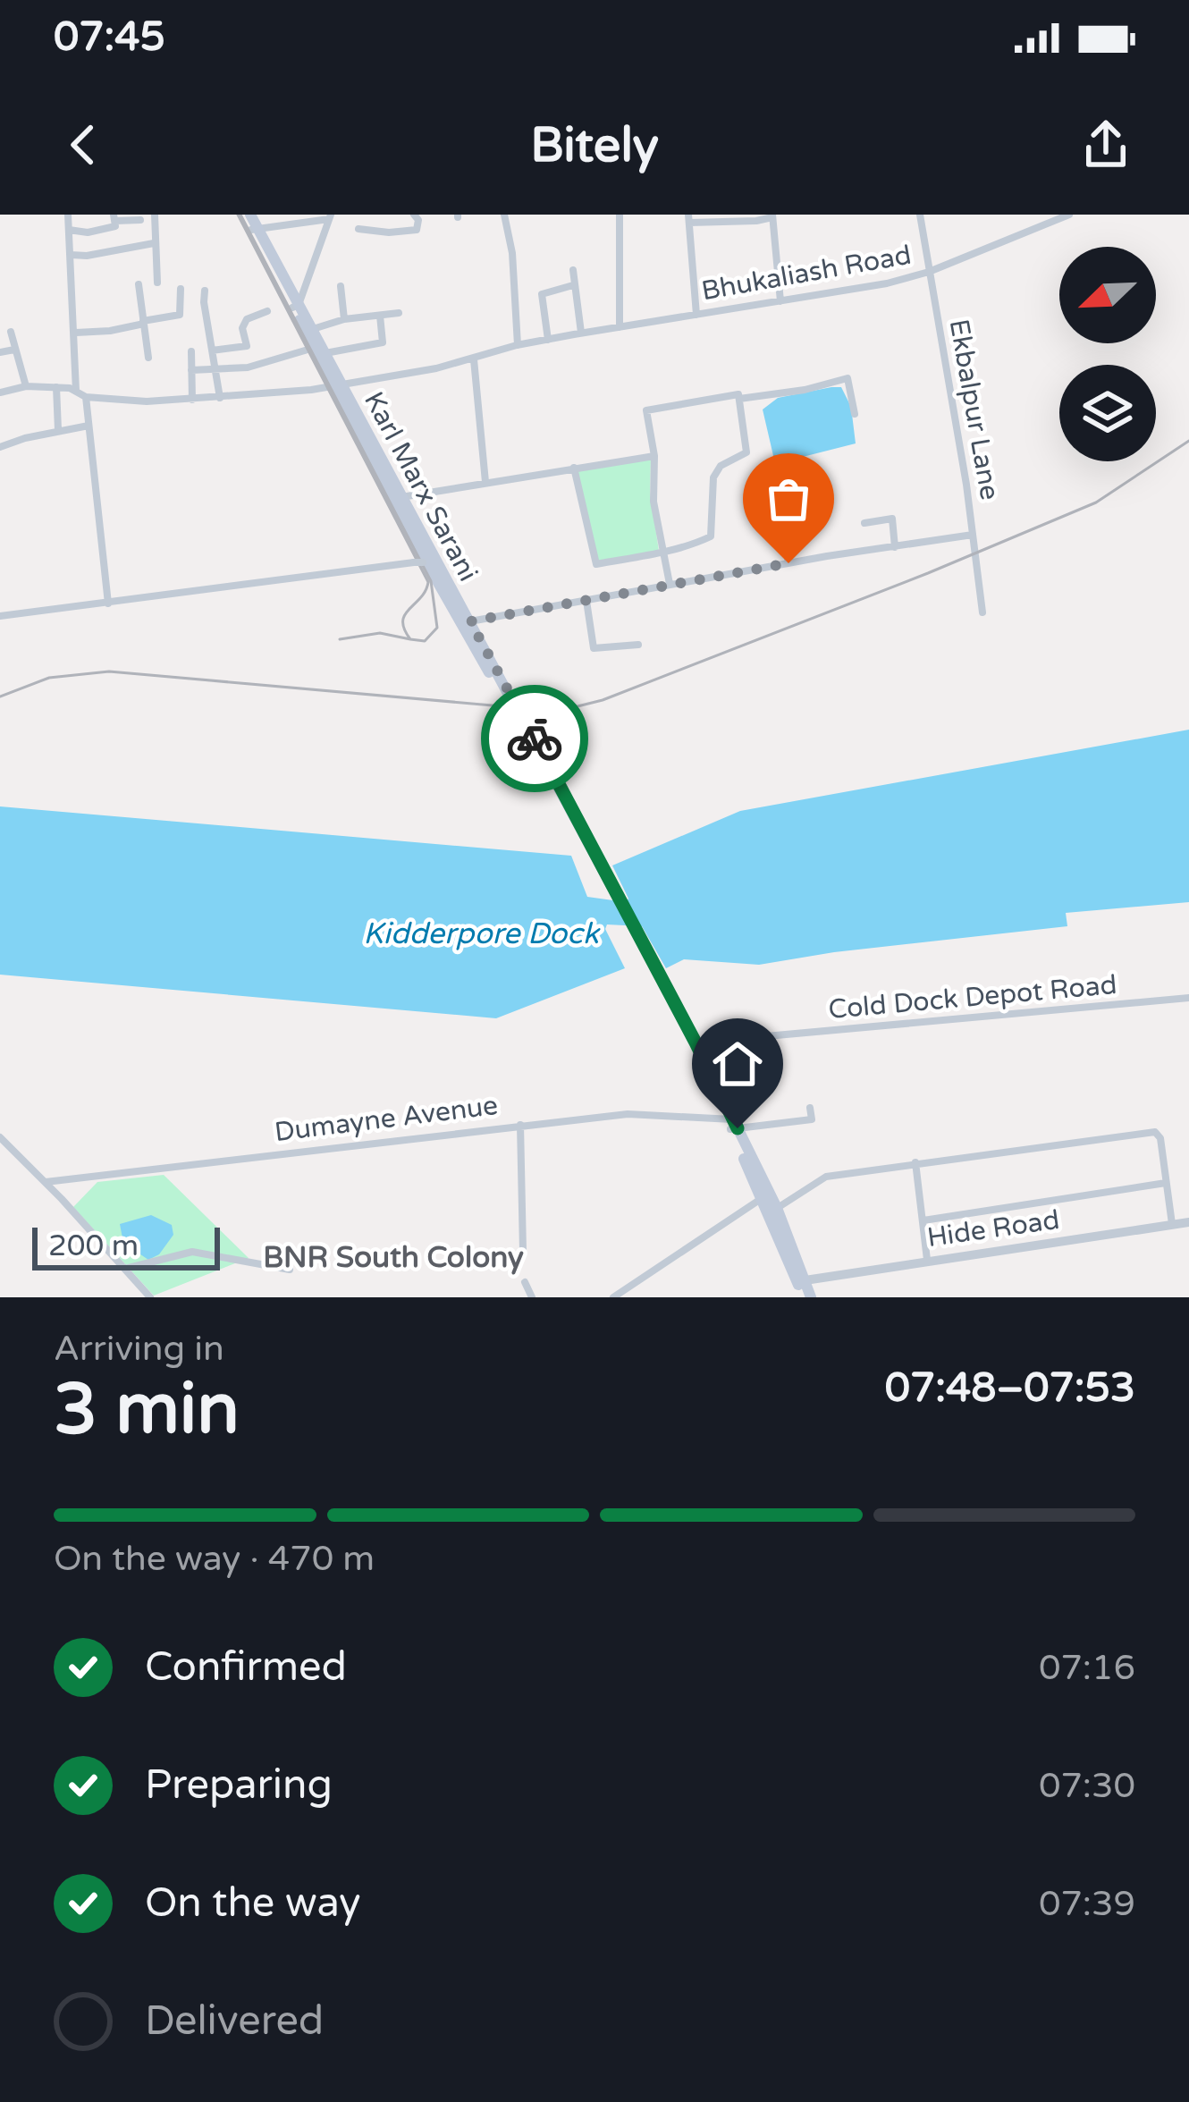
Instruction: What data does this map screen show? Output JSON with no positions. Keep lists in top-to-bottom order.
{
  "streets": {
    "main road": ["Karl Marx Sarani"],
    "street": [
      "Bhukaliash Road",
      "Ekbalpur Lane",
      "Cold Dock Depot Road",
      "Dumayne Avenue",
      "Hide Road"
    ]
  },
  "crossings": [
    ["Bhukaliash Road", "Ekbalpur Lane"],
    ["Bhukaliash Road", "Karl Marx Sarani"],
    ["Karl Marx Sarani", "Cold Dock Depot Road"],
    ["Karl Marx Sarani", "Dumayne Avenue"],
    ["Karl Marx Sarani", "Hide Road"]
  ],
  "districts": ["BNR South Colony"],
  "water": ["Kidderpore Dock"],
  "scale_bar": "200 m",
  "north": "bottom left",
  "page": {
    "status": "07:45",
    "header": "Bitely",
    "scale": "200 m",
    "heading": ["3 min", "Arriving in", "07:48–07:53"],
    "bar": "On the way · 470 m",
    "list": [
      ["Confirmed", "07:16"],
      ["Preparing", "07:30"],
      ["On the way", "07:39"],
      "Delivered"
    ]
  }
}
